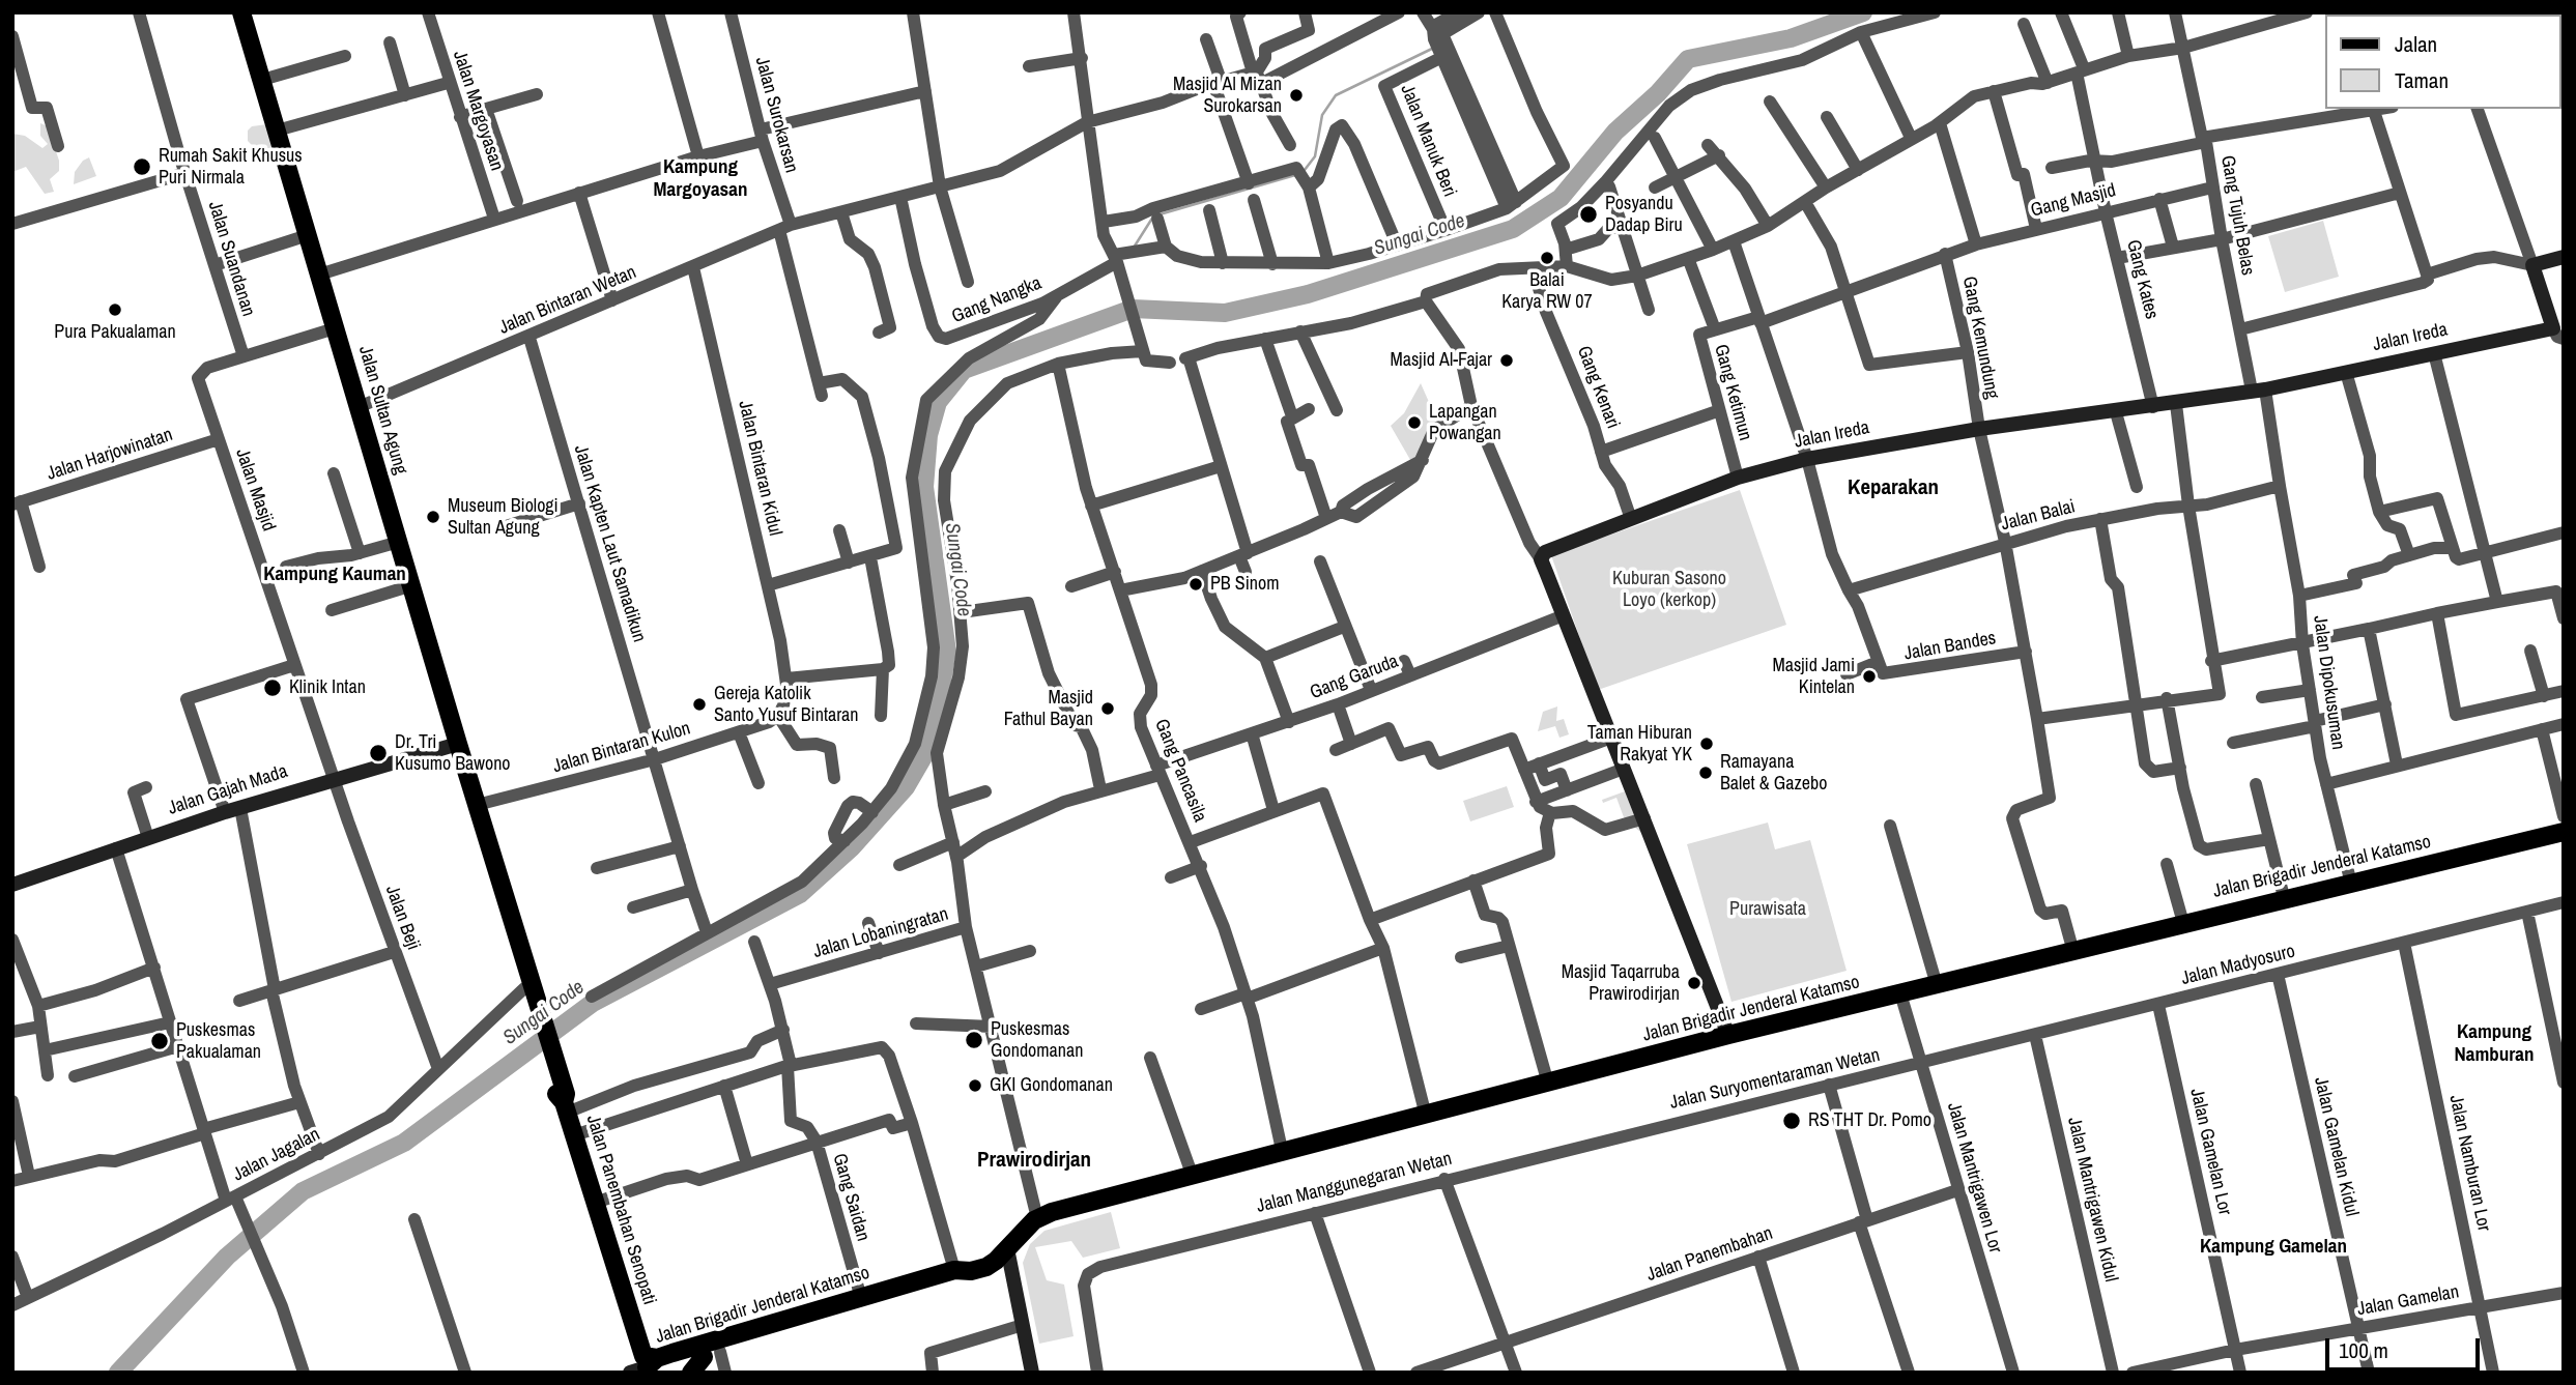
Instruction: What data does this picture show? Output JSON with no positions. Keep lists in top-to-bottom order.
{
  "streets": {
    "main road": ["Jalan Sultan Agung", "Jalan Brigadir Jenderal Katamso", "Jalan Panembahan Senopati"],
    "street": [
      "Jalan Margoyasan",
      "Jalan Surokarsan",
      "Jalan Manuk Beri",
      "Gang Masjid",
      "Gang Tujuh Belas",
      "Jalan Suandanan",
      "Gang Kates",
      "Jalan Bintaran Wetan",
      "Gang Nangka",
      "Gang Kemundung",
      "Jalan Ireda",
      "Gang Kenari",
      "Gang Ketimun",
      "Jalan Harjowinatan",
      "Jalan Bintaran Kidul",
      "Jalan Masjid",
      "Jalan Balai",
      "Jalan Kapten Laut Samadikun",
      "Jalan Bandes",
      "Gang Garuda",
      "Jalan Dipokusuman",
      "Jalan Bintaran Kulon",
      "Gang Pancasila",
      "Jalan Gajah Mada",
      "Jalan Beji",
      "Jalan Lobaningratan",
      "Jalan Madyosuro",
      "Jalan Suryomentaraman Wetan",
      "Jalan Gamelan Kidul",
      "Jalan Gamelan Lor",
      "Jalan Jagalan",
      "Jalan Namburan Lor",
      "Jalan Mantrigawen Lor",
      "Jalan Manggunegaran Wetan",
      "Gang Saidan",
      "Jalan Mantrigawen Kidul",
      "Jalan Panembahan",
      "Jalan Gamelan"
    ]
  },
  "crossings": [
    ["Jalan Surokarsan", "Jalan Bintaran Wetan"],
    ["Gang Masjid", "Gang Tujuh Belas"],
    ["Gang Masjid", "Gang Kates"],
    ["Gang Masjid", "Gang Kemundung"],
    ["Gang Masjid", "Gang Ketimun"],
    ["Gang Tujuh Belas", "Jalan Ireda"],
    ["Jalan Suandanan", "Jalan Masjid"],
    ["Gang Kates", "Jalan Ireda"],
    ["Jalan Bintaran Wetan", "Gang Nangka"],
    ["Jalan Bintaran Wetan", "Jalan Sultan Agung"],
    ["Jalan Bintaran Wetan", "Jalan Bintaran Kidul"],
    ["Jalan Bintaran Wetan", "Jalan Kapten Laut Samadikun"],
    ["Gang Kemundung", "Jalan Ireda"],
    ["Gang Kemundung", "Jalan Balai"],
    ["Gang Kemundung", "Jalan Bandes"],
    ["Gang Kemundung", "Jalan Brigadir Jenderal Katamso"],
    ["Jalan Ireda", "Gang Kenari"],
    ["Jalan Ireda", "Gang Ketimun"],
    ["Jalan Sultan Agung", "Jalan Bintaran Kulon"],
    ["Jalan Sultan Agung", "Jalan Gajah Mada"],
    ["Jalan Sultan Agung", "Jalan Jagalan"],
    ["Jalan Sultan Agung", "Jalan Panembahan Senopati"],
    ["Jalan Harjowinatan", "Jalan Masjid"],
    ["Jalan Masjid", "Jalan Gajah Mada"],
    ["Jalan Masjid", "Jalan Beji"],
    ["Jalan Balai", "Jalan Dipokusuman"],
    ["Jalan Kapten Laut Samadikun", "Jalan Bintaran Kulon"],
    ["Gang Garuda", "Gang Pancasila"],
    ["Jalan Dipokusuman", "Jalan Brigadir Jenderal Katamso"],
    ["Gang Pancasila", "Jalan Brigadir Jenderal Katamso"],
    ["Jalan Gajah Mada", "Jalan Beji"],
    ["Jalan Brigadir Jenderal Katamso", "Jalan Lobaningratan"],
    ["Jalan Brigadir Jenderal Katamso", "Jalan Mantrigawen Lor"],
    ["Jalan Brigadir Jenderal Katamso", "Gang Saidan"],
    ["Jalan Brigadir Jenderal Katamso", "Jalan Panembahan Senopati"],
    ["Jalan Beji", "Jalan Jagalan"],
    ["Jalan Madyosuro", "Jalan Suryomentaraman Wetan"],
    ["Jalan Madyosuro", "Jalan Gamelan Kidul"],
    ["Jalan Madyosuro", "Jalan Gamelan Lor"],
    ["Jalan Madyosuro", "Jalan Namburan Lor"],
    ["Jalan Madyosuro", "Jalan Mantrigawen Lor"],
    ["Jalan Madyosuro", "Jalan Mantrigawen Kidul"],
    ["Jalan Suryomentaraman Wetan", "Jalan Mantrigawen Lor"],
    ["Jalan Suryomentaraman Wetan", "Jalan Manggunegaran Wetan"],
    ["Jalan Gamelan Kidul", "Jalan Gamelan"],
    ["Jalan Gamelan Lor", "Jalan Gamelan"],
    ["Jalan Namburan Lor", "Jalan Gamelan"],
    ["Jalan Mantrigawen Lor", "Jalan Panembahan"]
  ],
  "districts": [
    "Kampung Margoyasan",
    "Keparakan",
    "Kampung Kauman",
    "Kampung Namburan",
    "Prawirodirjan",
    "Kampung Gamelan"
  ],
  "water": ["Sungai Code"],
  "parks": ["Kuburan Sasono Loyo (kerkop)", "Purawisata"],
  "places": [
    "Masjid Al Mizan Surokarsan",
    "Rumah Sakit Khusus Puri Nirmala",
    "Posyandu Dadap Biru",
    "Balai Karya RW 07",
    "Pura Pakualaman",
    "Masjid Al-Fajar",
    "Lapangan Powangan",
    "Museum Biologi Sultan Agung",
    "PB Sinom",
    "Masjid Jami Kintelan",
    "Klinik Intan",
    "Gereja Katolik Santo Yusuf Bintaran",
    "Masjid Fathul Bayan",
    "Taman Hiburan Rakyat YK",
    "Dr. Tri Kusumo Bawono",
    "Ramayana Balet & Gazebo",
    "Masjid Taqarruba Prawirodirjan",
    "Puskesmas Gondomanan",
    "Puskesmas Pakualaman",
    "GKI Gondomanan",
    "RS THT Dr. Pomo"
  ],
  "legend": ["Jalan", "Taman"],
  "scale_bar": "100 m"
}
